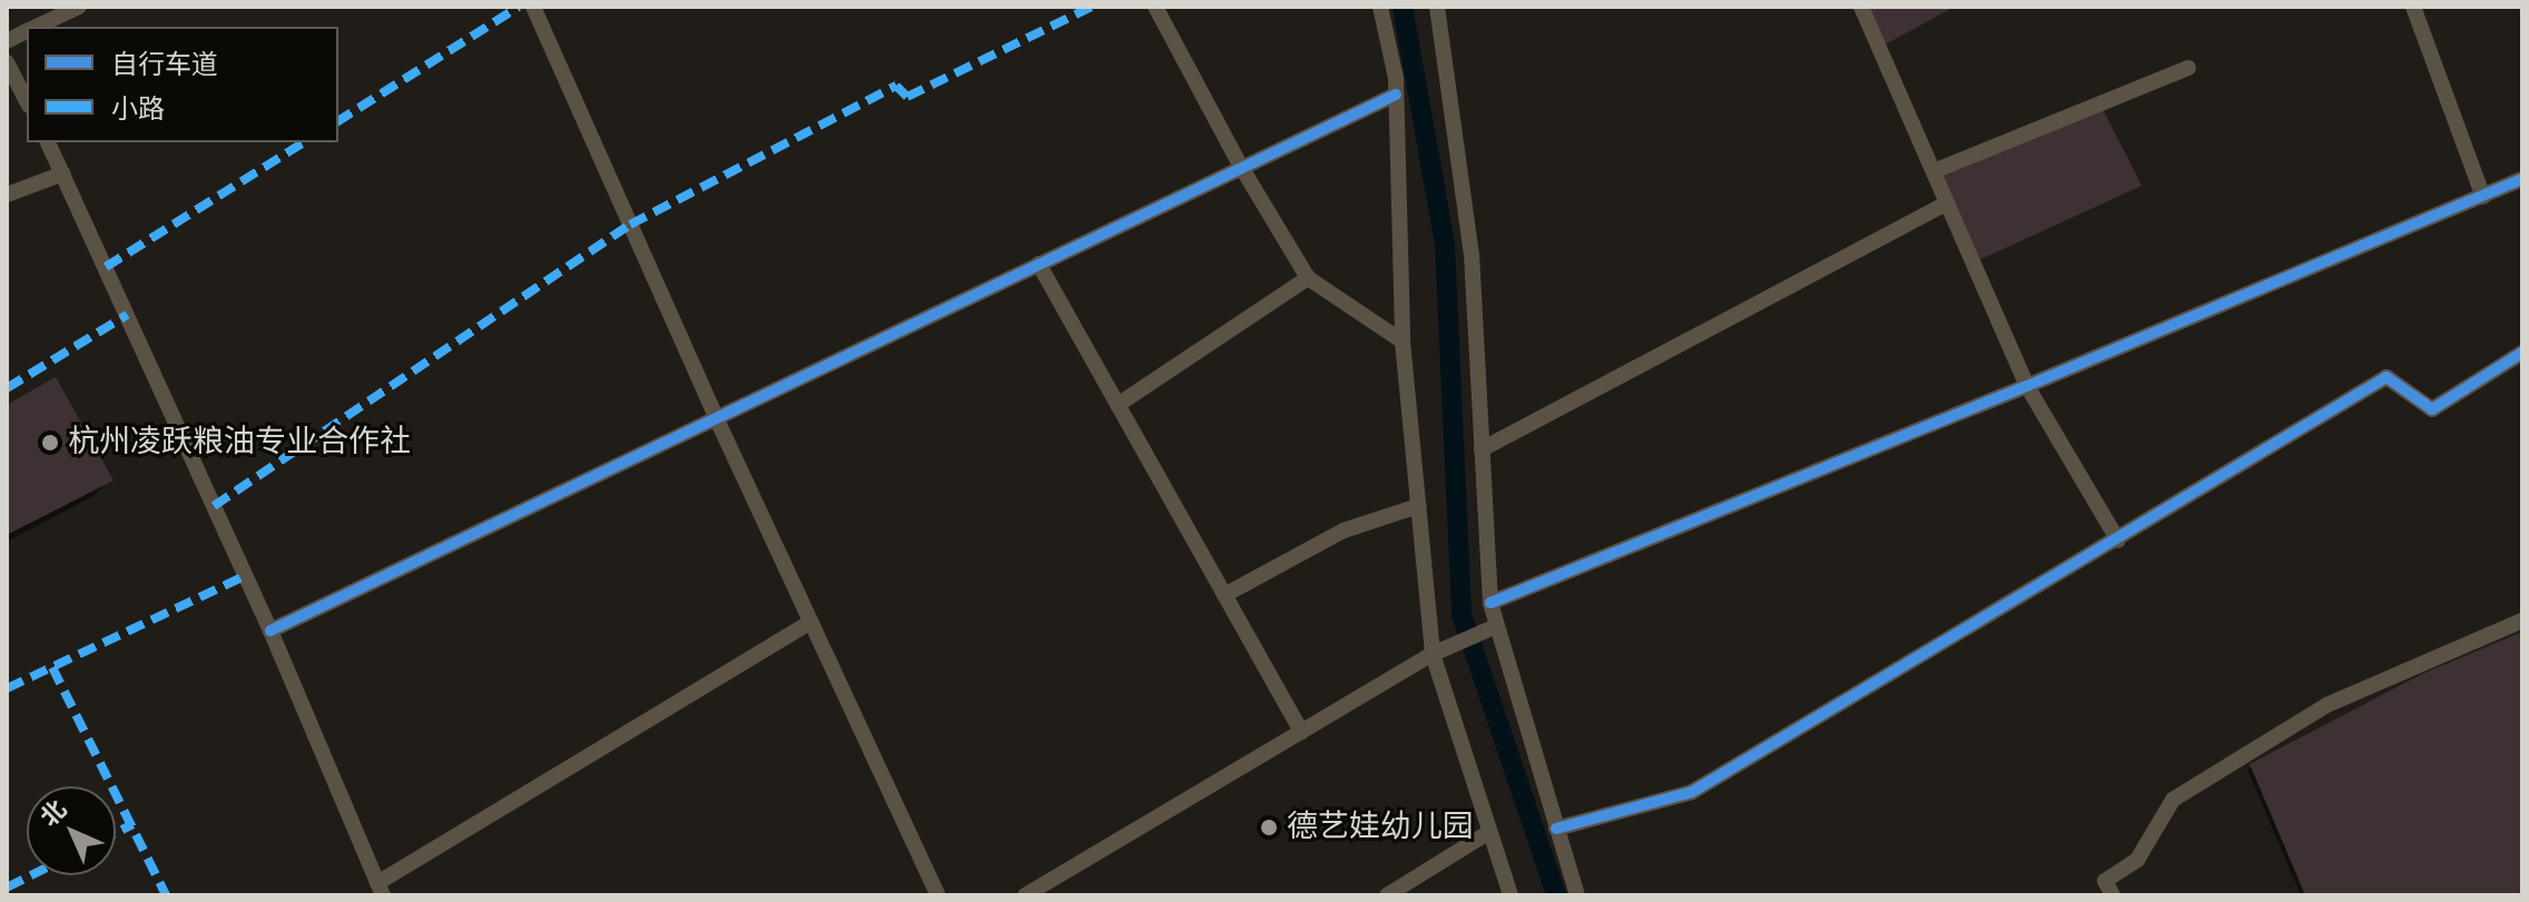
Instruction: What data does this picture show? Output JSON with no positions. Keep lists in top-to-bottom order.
{
  "places": ["杭州凌跃粮油专业合作社", "德艺娃幼儿园"],
  "legend": ["自行车道", "小路"],
  "north": "top left"
}
